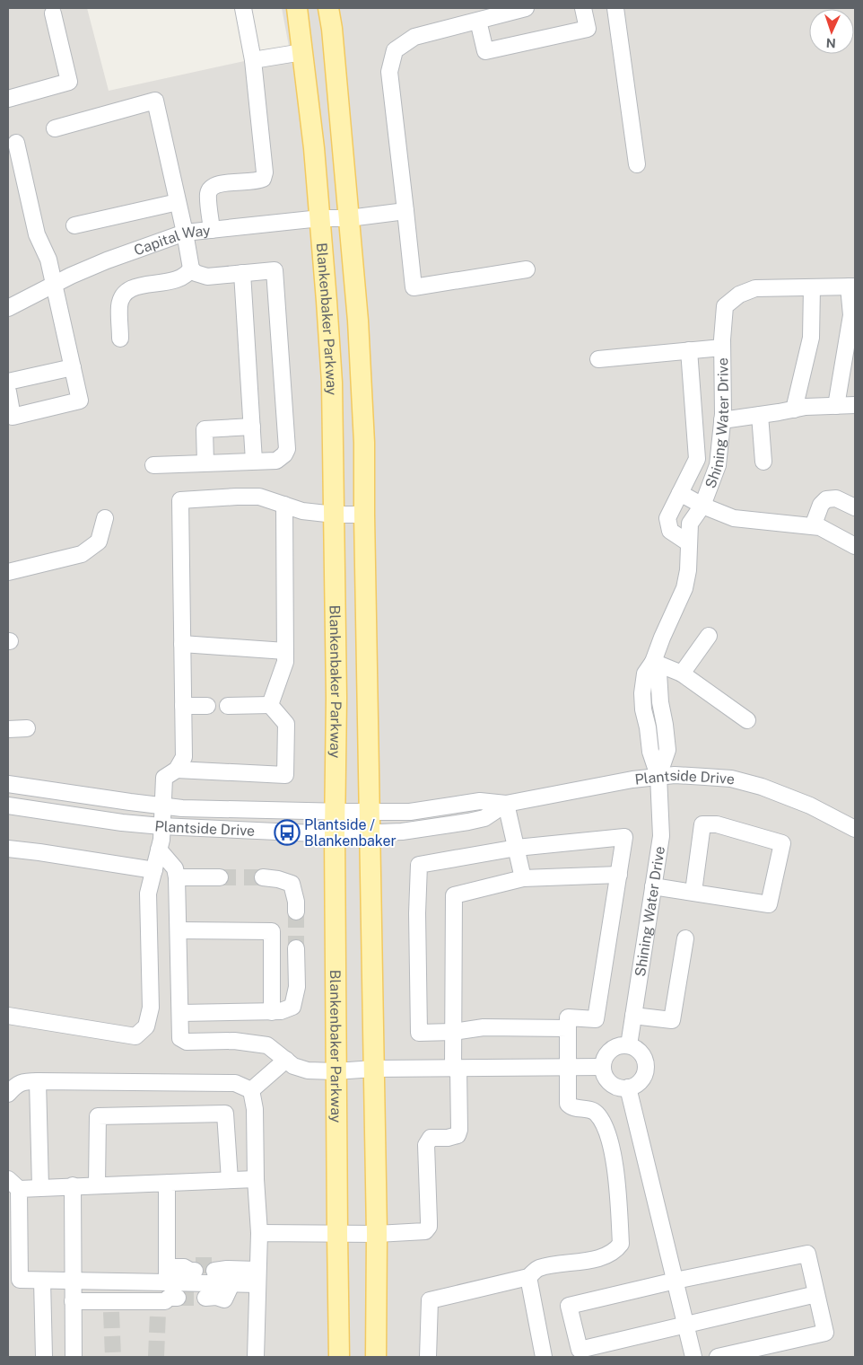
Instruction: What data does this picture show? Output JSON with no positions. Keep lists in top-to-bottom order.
{
  "streets": {
    "main road": ["Blankenbaker Parkway"],
    "street": ["Capital Way", "Shining Water Drive", "Plantside Drive"]
  },
  "crossings": [
    ["Capital Way", "Blankenbaker Parkway"],
    ["Blankenbaker Parkway", "Plantside Drive"],
    ["Shining Water Drive", "Plantside Drive"]
  ],
  "places": {
    "bus stop": ["Plantside / Blankenbaker"]
  },
  "north": "bottom"
}
